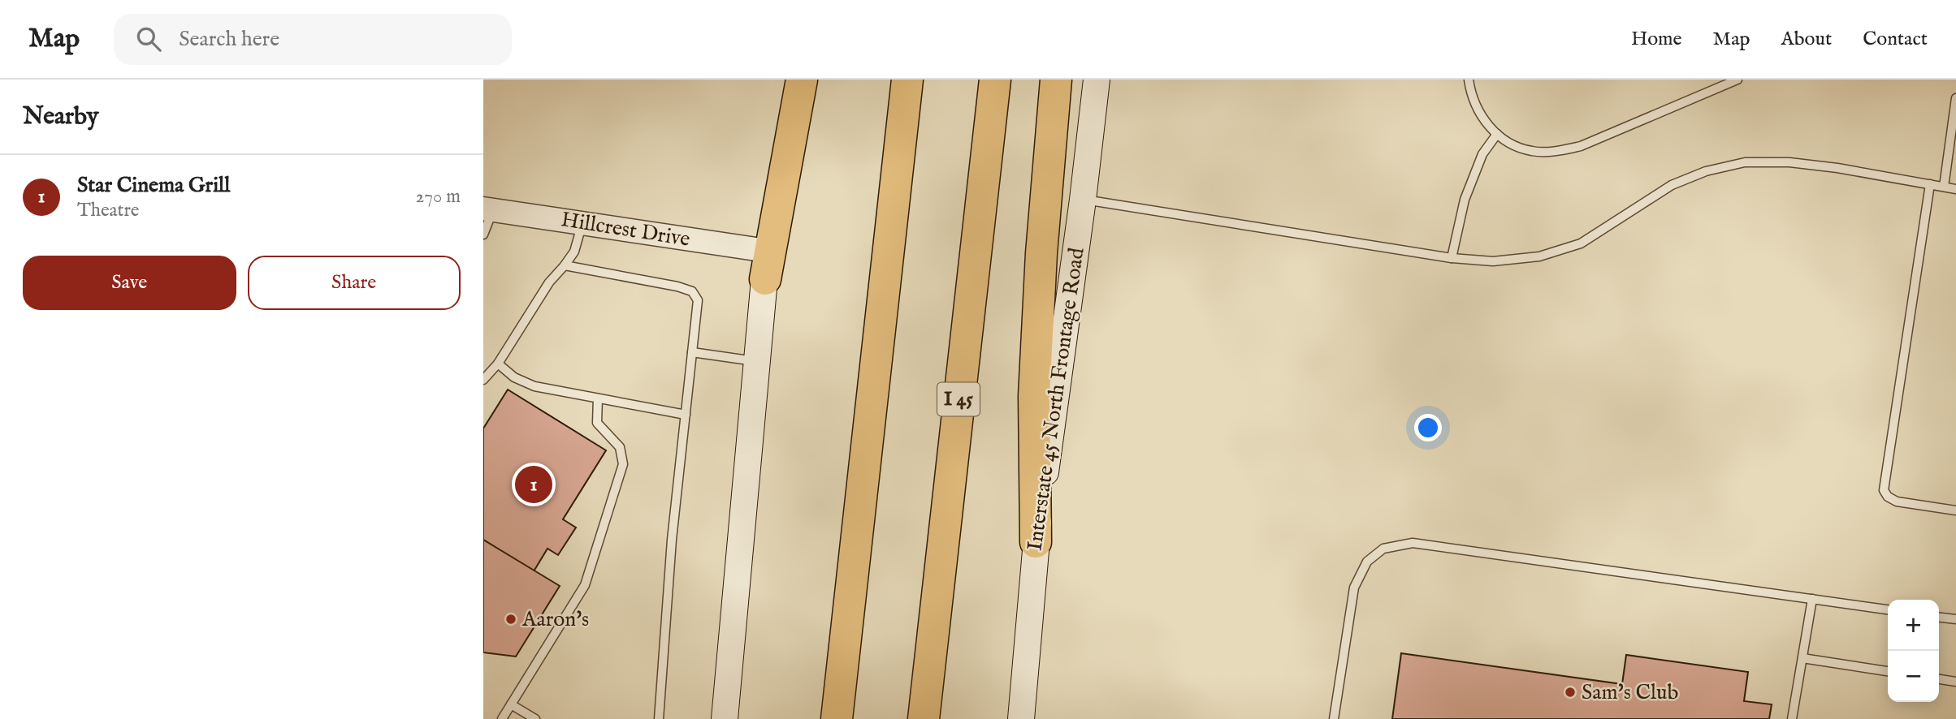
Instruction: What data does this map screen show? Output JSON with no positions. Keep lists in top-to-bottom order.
{
  "streets": {
    "highway": ["I 45"],
    "main road": ["Interstate 45 North Frontage Road"],
    "street": ["Hillcrest Drive"]
  },
  "places": ["Aaron's", "Sam's Club"],
  "page": {
    "header": "Map",
    "search": "Search here",
    "nav": [
      "Home",
      "Map",
      "About",
      "Contact"
    ],
    "heading": "Nearby",
    "list": [
      {
        "mark": "1",
        "name": "Star Cinema Grill",
        "note": "Theatre",
        "value": "270 m"
      }
    ],
    "buttons": ["Save", "Share"],
    "pins": "1",
    "map_buttons": ["+", "−"]
  }
}
